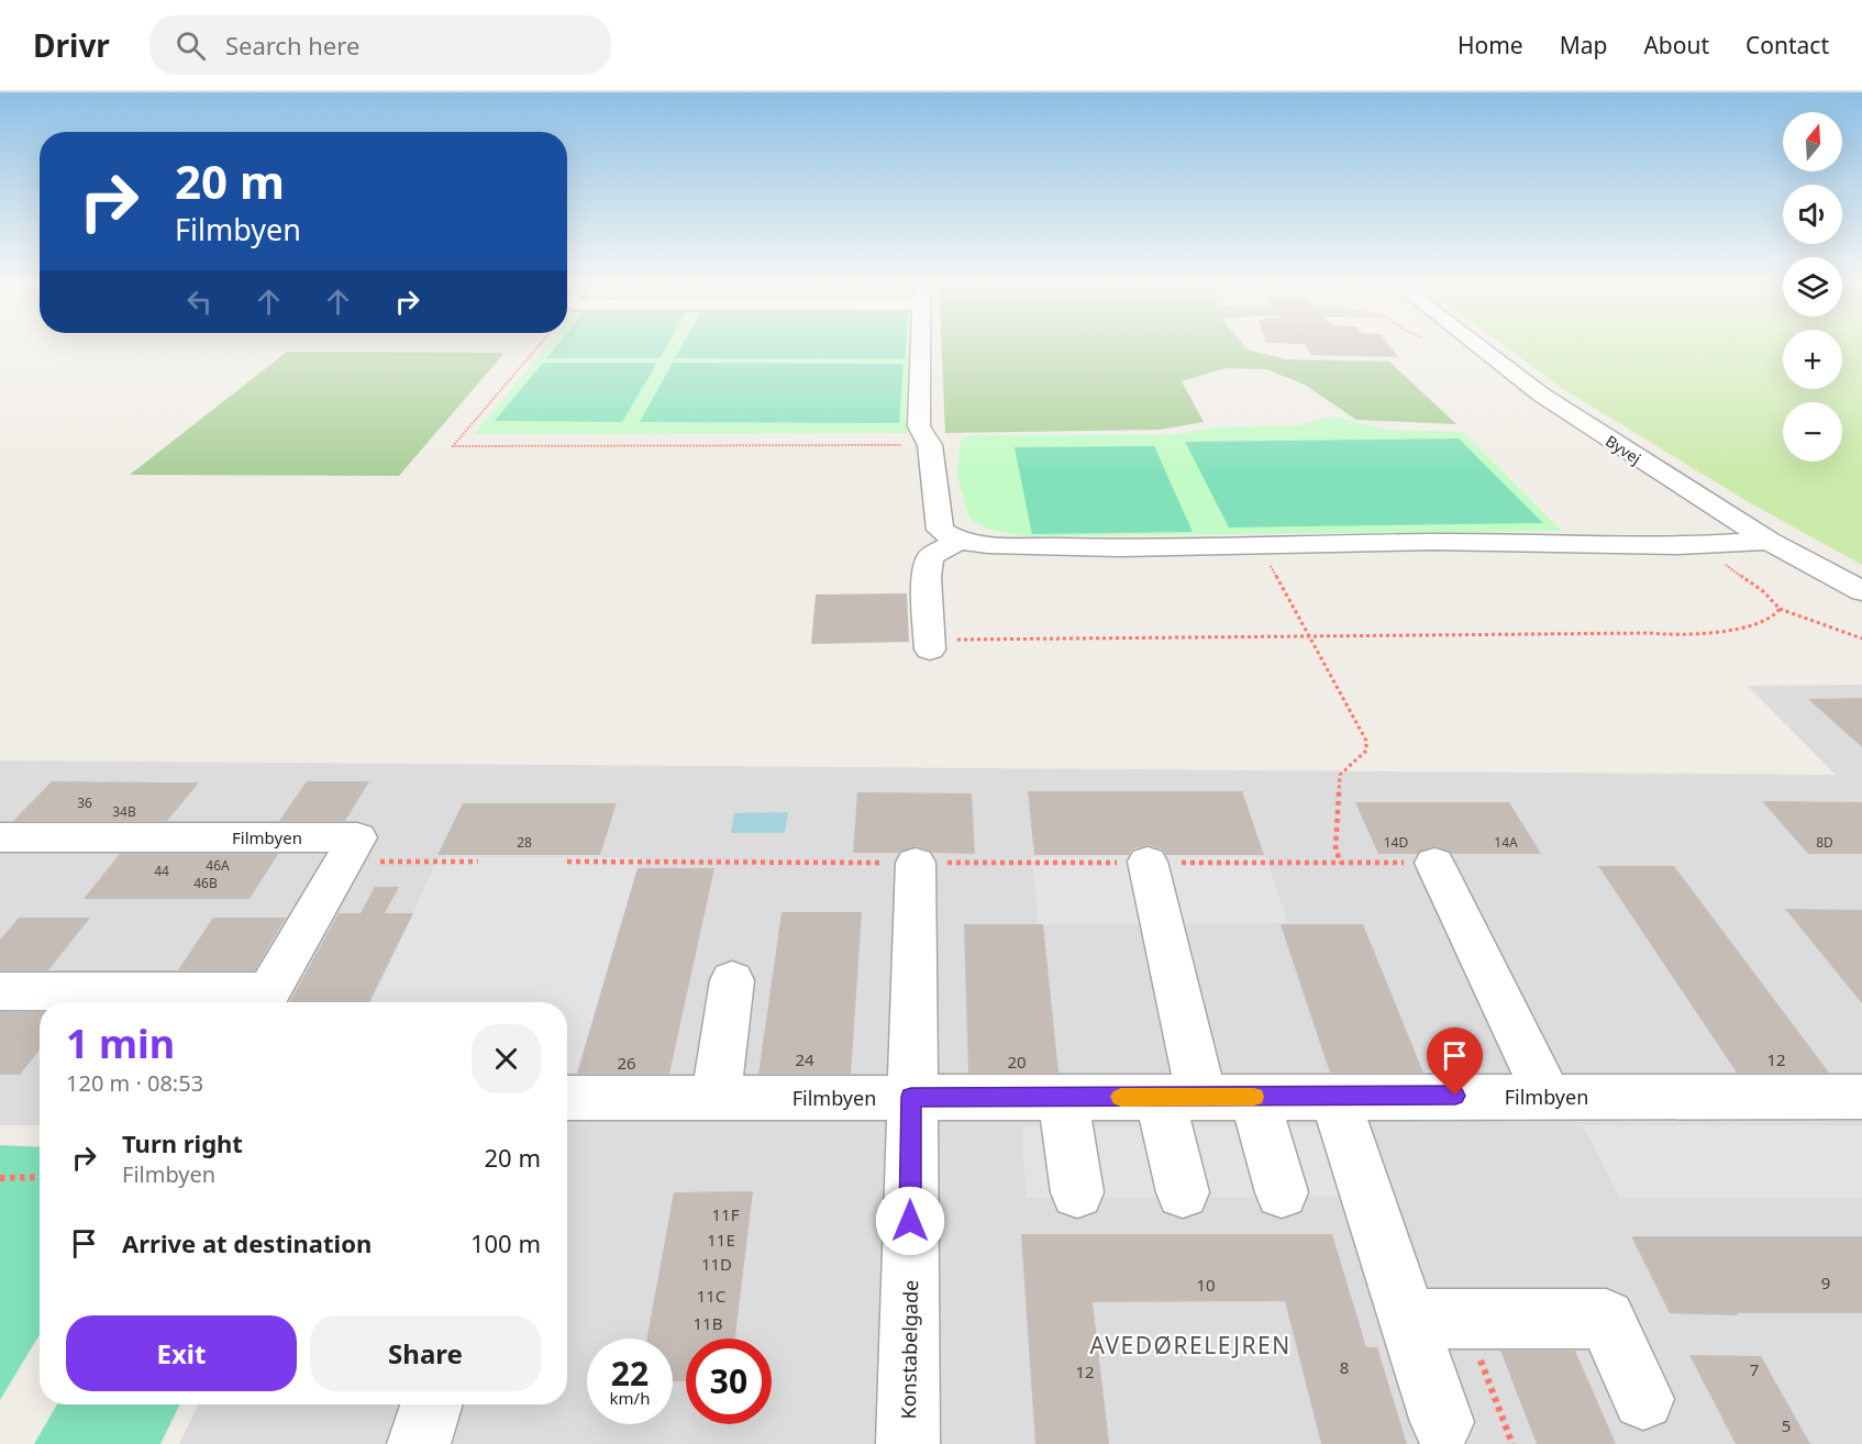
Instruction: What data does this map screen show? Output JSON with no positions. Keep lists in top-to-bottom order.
{
  "streets": {
    "street": ["Byvej", "Filmbyen", "Konstabelgade"]
  },
  "crossings": [
    ["Filmbyen", "Konstabelgade"]
  ],
  "districts": ["AVEDØRELEJREN"],
  "house_numbers": [
    "36",
    "34B",
    "28",
    "14D",
    "14A",
    "8D",
    "46A",
    "44",
    "46B",
    "24",
    "12",
    "20",
    "26",
    "11F",
    "11E",
    "11D",
    "9",
    "10",
    "11C",
    "11B",
    "8",
    "7",
    "12",
    "5"
  ],
  "north": "top",
  "page": {
    "header": "Drivr",
    "search": "Search here",
    "nav": [
      "Home",
      "Map",
      "About",
      "Contact"
    ],
    "map_buttons": ["+", "−"],
    "turn": ["20 m", "Filmbyen"],
    "heading": ["1 min", "120 m · 08:53"],
    "list": [
      {
        "name": "Turn right",
        "note": "Filmbyen",
        "value": "20 m"
      },
      {
        "name": "Arrive at destination",
        "value": "100 m"
      }
    ],
    "buttons": ["Exit", "Share"],
    "speed": "22 km/h",
    "limit": "30"
  }
}
